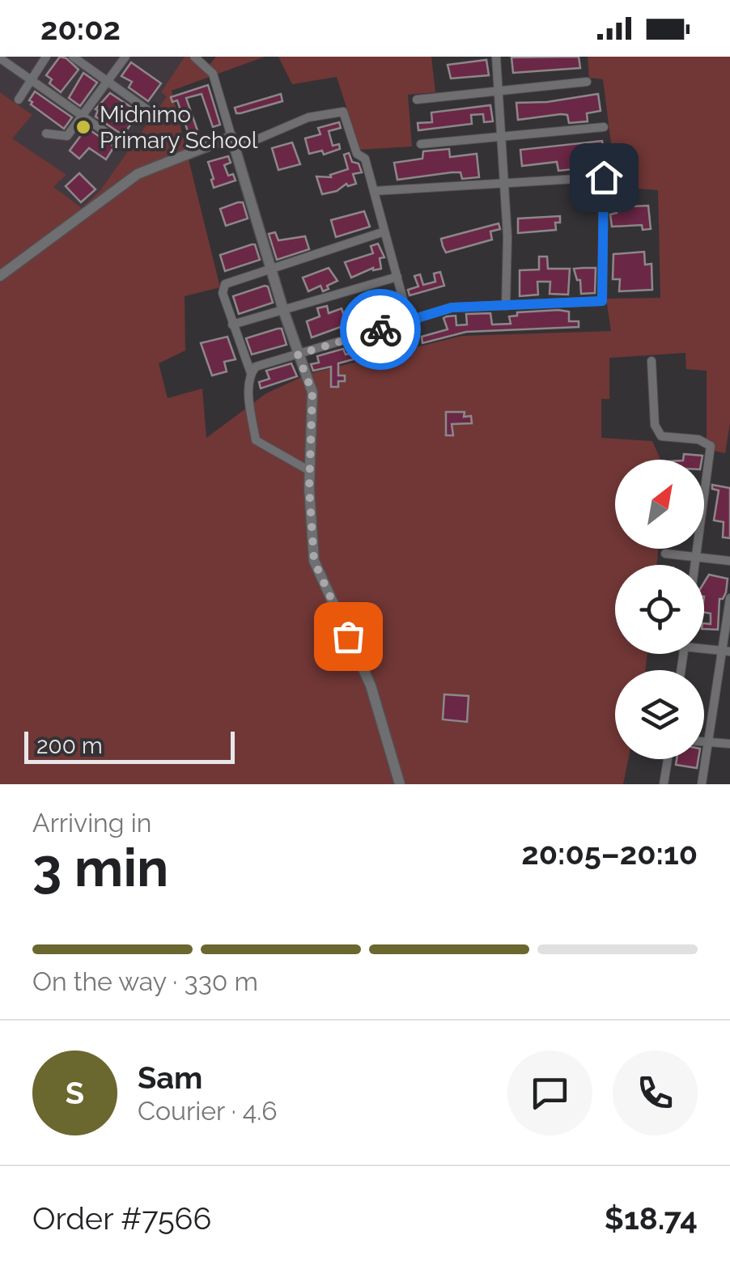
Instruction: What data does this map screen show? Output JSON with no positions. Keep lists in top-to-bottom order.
{
  "places": ["Midnimo Primary School"],
  "scale_bar": "200 m",
  "north": "top right",
  "page": {
    "status": "20:02",
    "scale": "200 m",
    "heading": ["3 min", "Arriving in", "20:05–20:10"],
    "panel": [
      "Sam",
      "Courier · 4.6",
      "Order #7566",
      "$18.74"
    ],
    "bar": "On the way · 330 m",
    "round": "S"
  }
}
